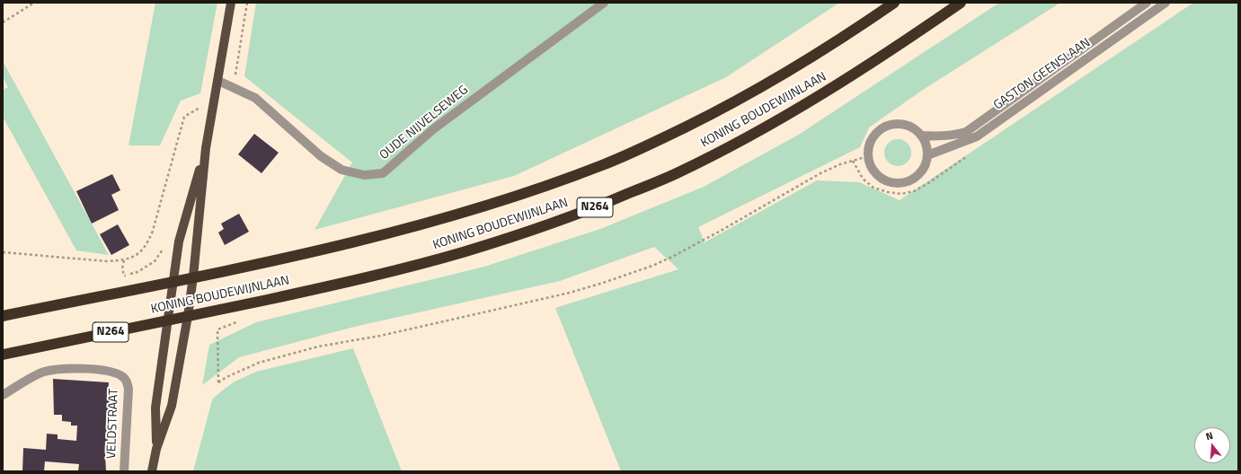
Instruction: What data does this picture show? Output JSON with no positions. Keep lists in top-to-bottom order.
{
  "streets": {
    "highway": ["KONING BOUDEWIJNLAAN", "N264"],
    "street": ["GASTON GEENSLAAN", "OUDE NIJVELSEWEG", "VELDSTRAAT"]
  },
  "north": "top"
}
